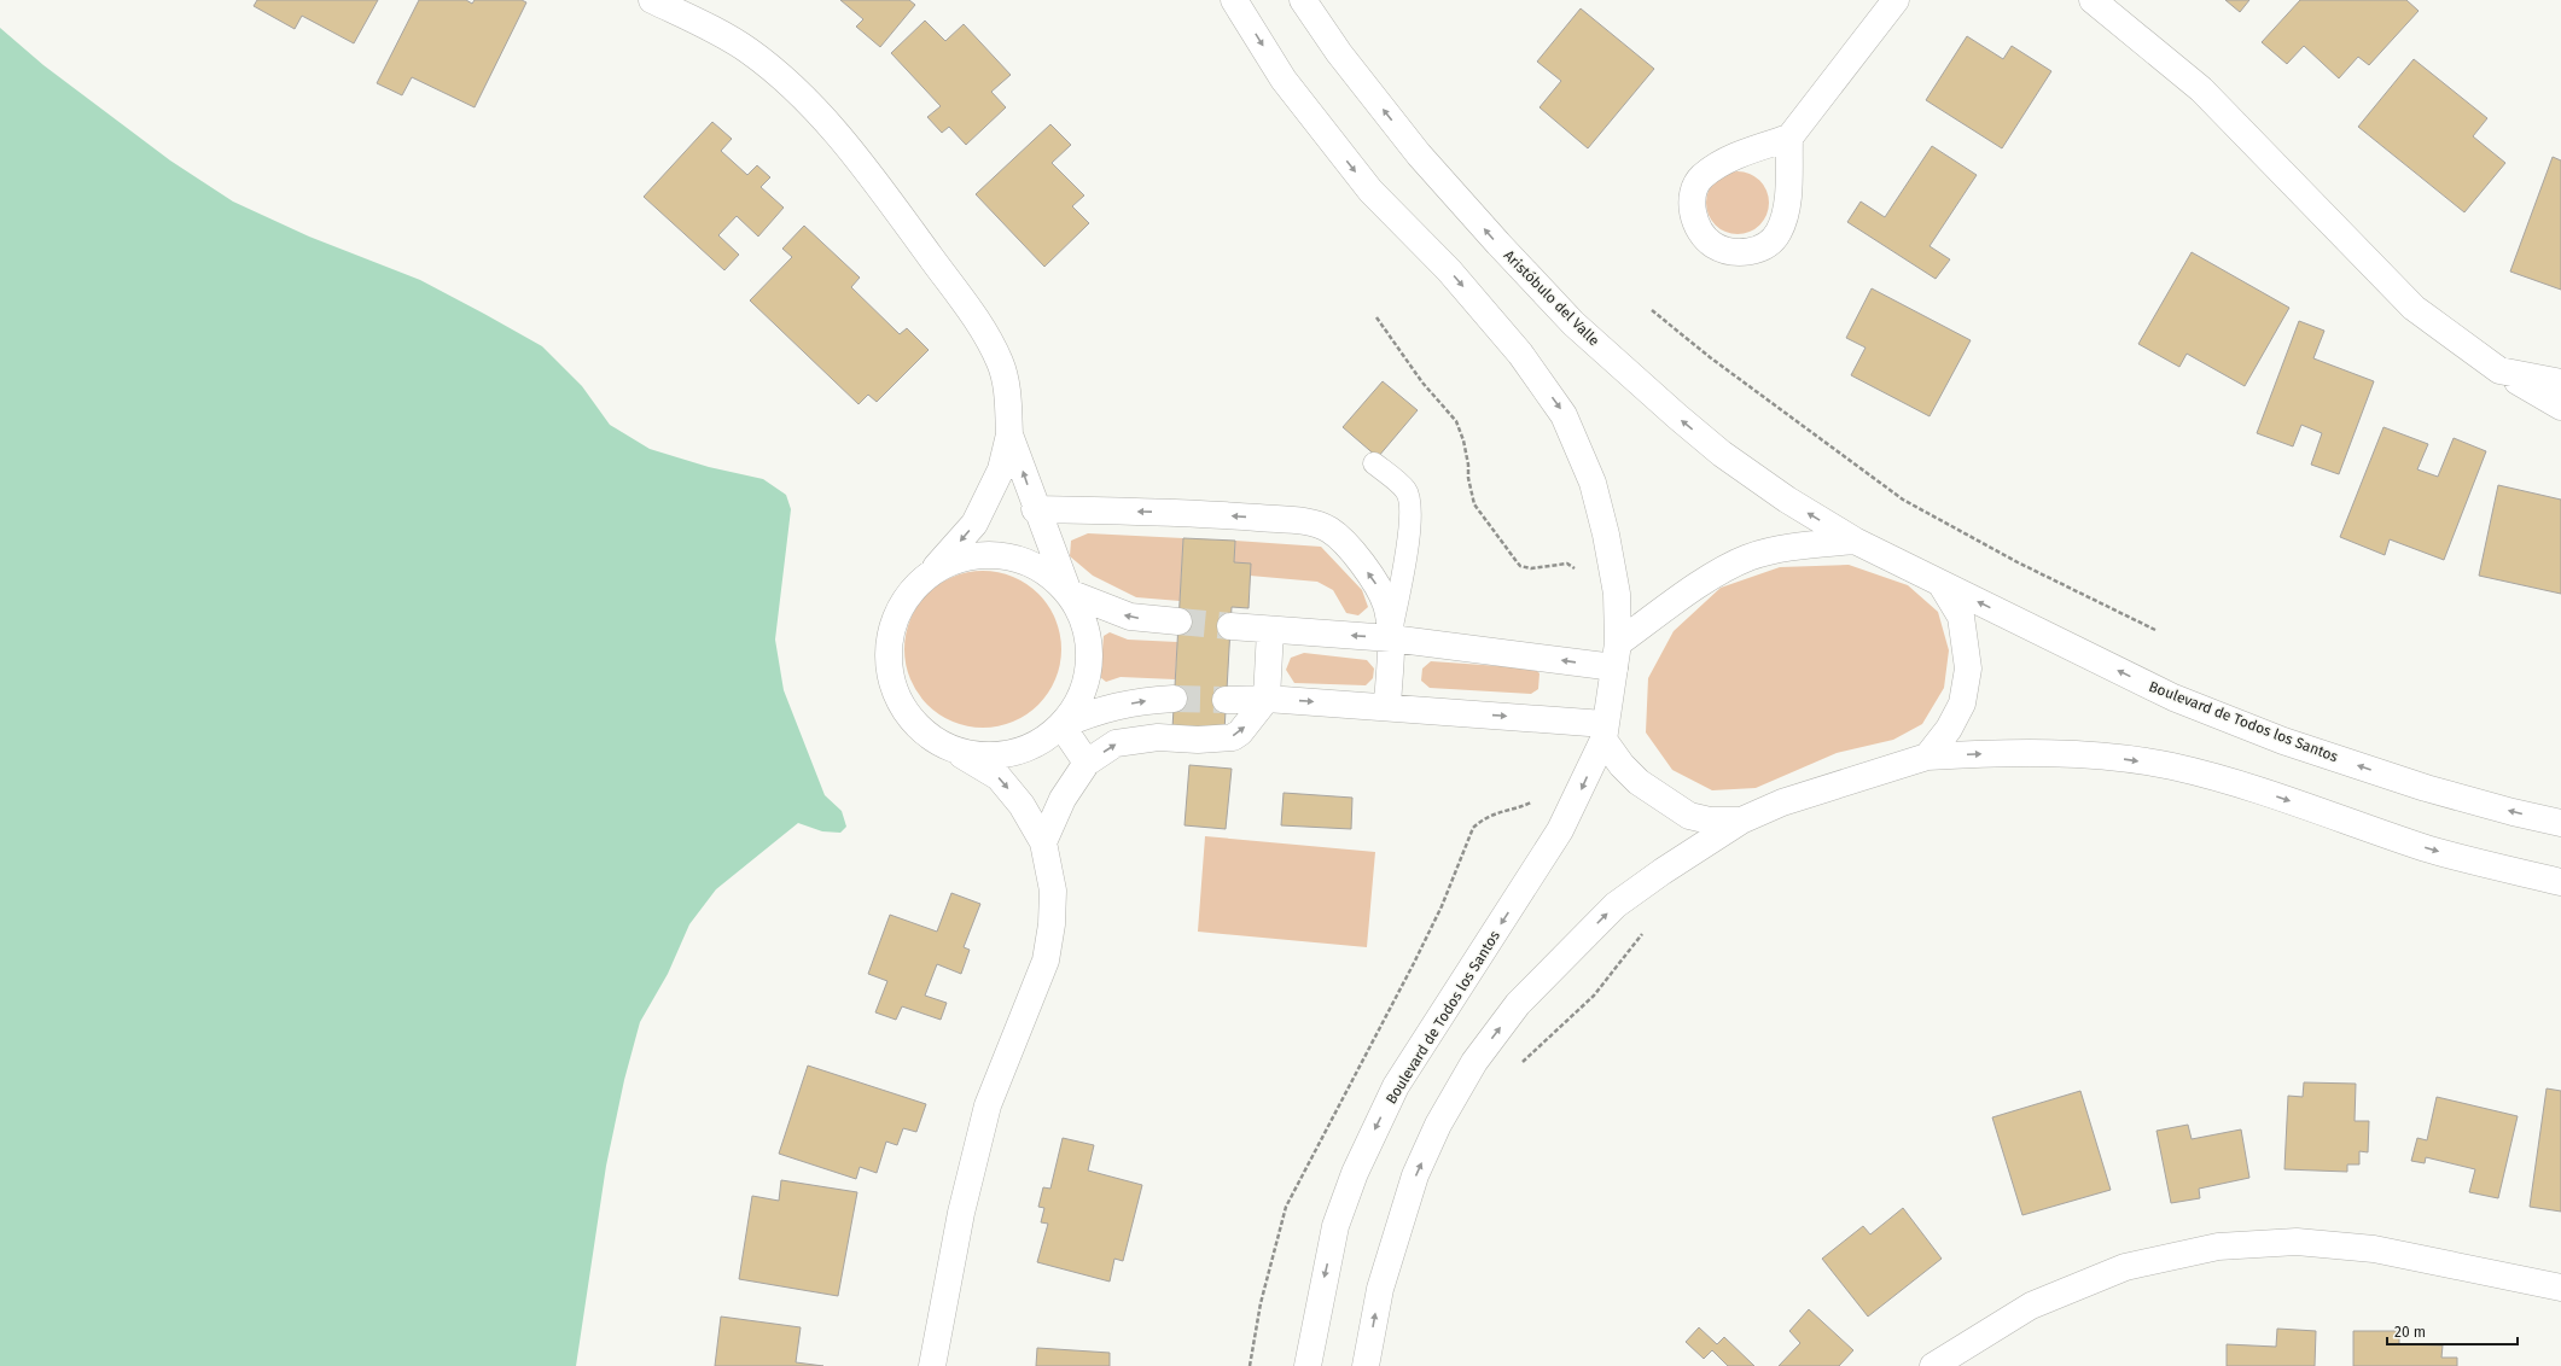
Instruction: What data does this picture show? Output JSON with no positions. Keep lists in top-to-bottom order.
{
  "streets": {
    "street": ["Aristóbulo del Valle", "Boulevard de Todos los Santos"]
  },
  "crossings": [
    ["Aristóbulo del Valle", "Boulevard de Todos los Santos"]
  ],
  "scale_bar": "20 m"
}
